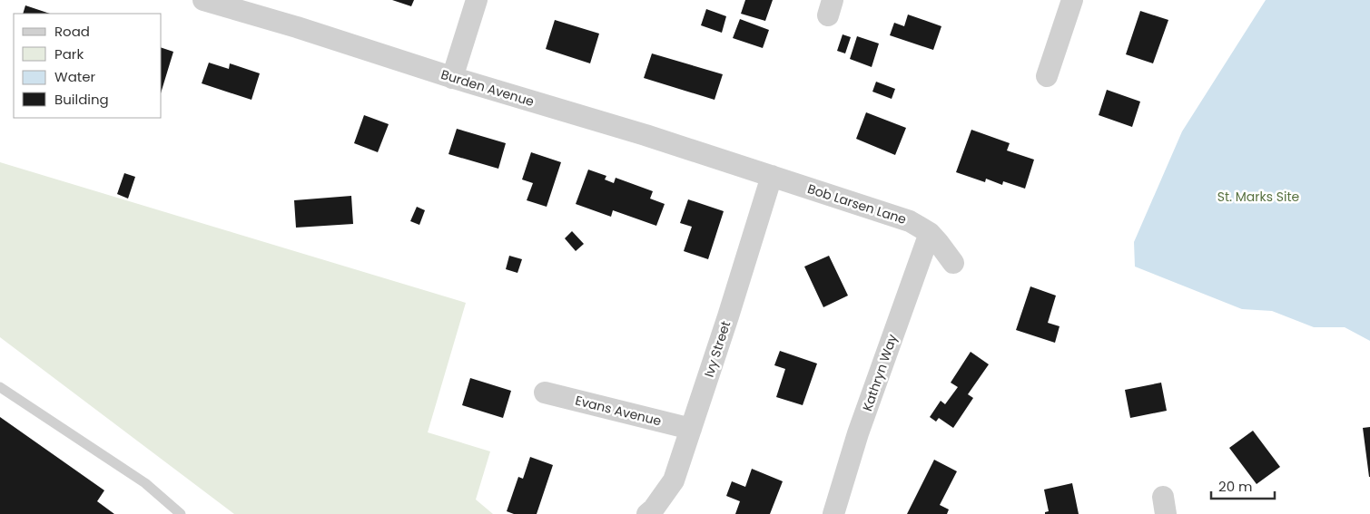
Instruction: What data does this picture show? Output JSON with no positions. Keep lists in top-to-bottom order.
{
  "streets": {
    "street": [
      "Burden Avenue",
      "Bob Larsen Lane",
      "Ivy Street",
      "Kathryn Way",
      "Evans Avenue"
    ]
  },
  "crossings": [
    ["Burden Avenue", "Bob Larsen Lane"],
    ["Burden Avenue", "Ivy Street"],
    ["Bob Larsen Lane", "Ivy Street"],
    ["Bob Larsen Lane", "Kathryn Way"],
    ["Ivy Street", "Evans Avenue"]
  ],
  "parks": ["St. Marks Site"],
  "legend": [
    "Road",
    "Park",
    "Water",
    "Building"
  ],
  "scale_bar": "20 m"
}
